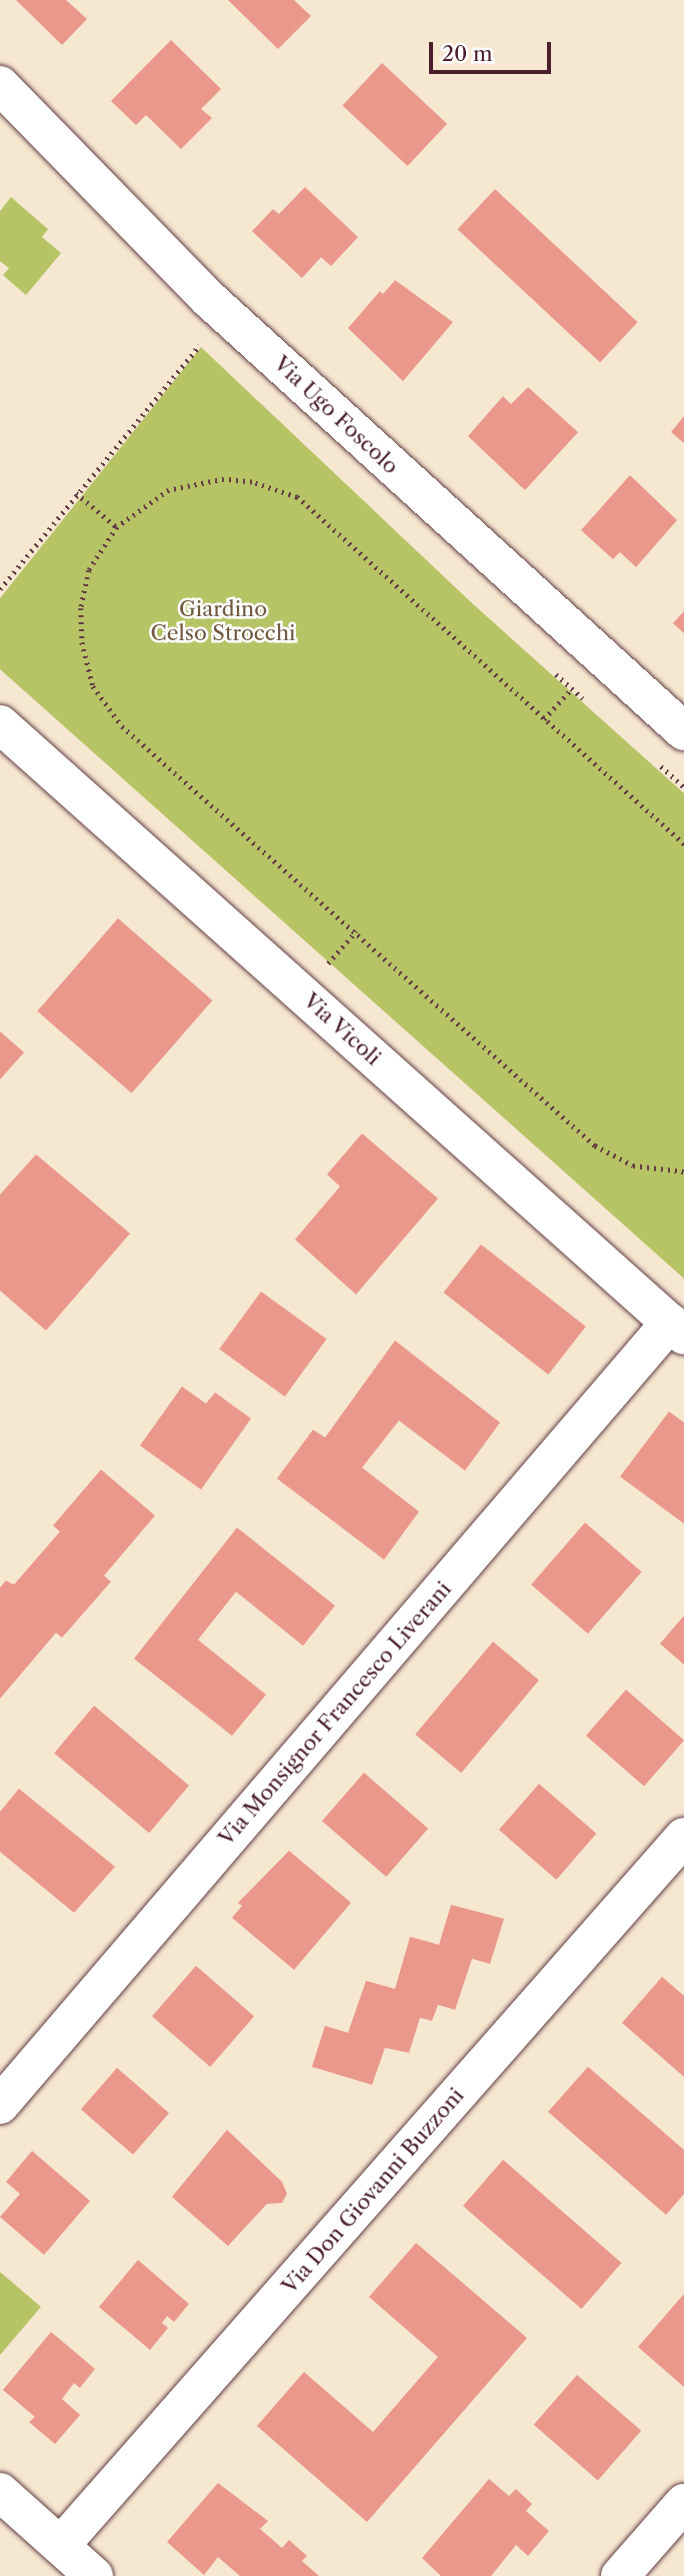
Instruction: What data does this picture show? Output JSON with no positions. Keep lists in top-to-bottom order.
{
  "streets": {
    "street": [
      "Via Ugo Foscolo",
      "Via Vicoli",
      "Via Monsignor Francesco Liverani",
      "Via Don Giovanni Buzzoni"
    ]
  },
  "crossings": [
    ["Via Vicoli", "Via Monsignor Francesco Liverani"]
  ],
  "parks": ["Giardino Celso Strocchi"],
  "scale_bar": "20 m"
}
